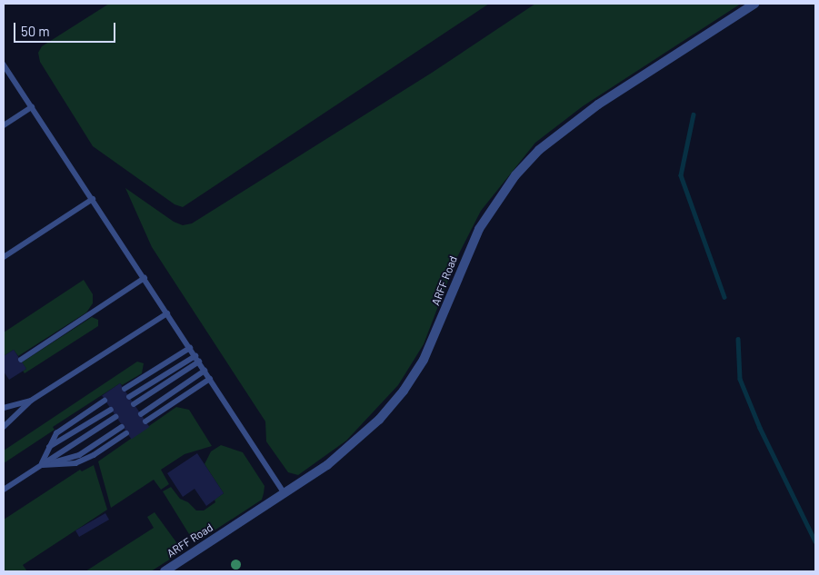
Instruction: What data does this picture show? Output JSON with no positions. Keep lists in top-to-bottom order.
{
  "streets": {
    "street": ["ARFF Road"]
  },
  "scale_bar": "50 m"
}
